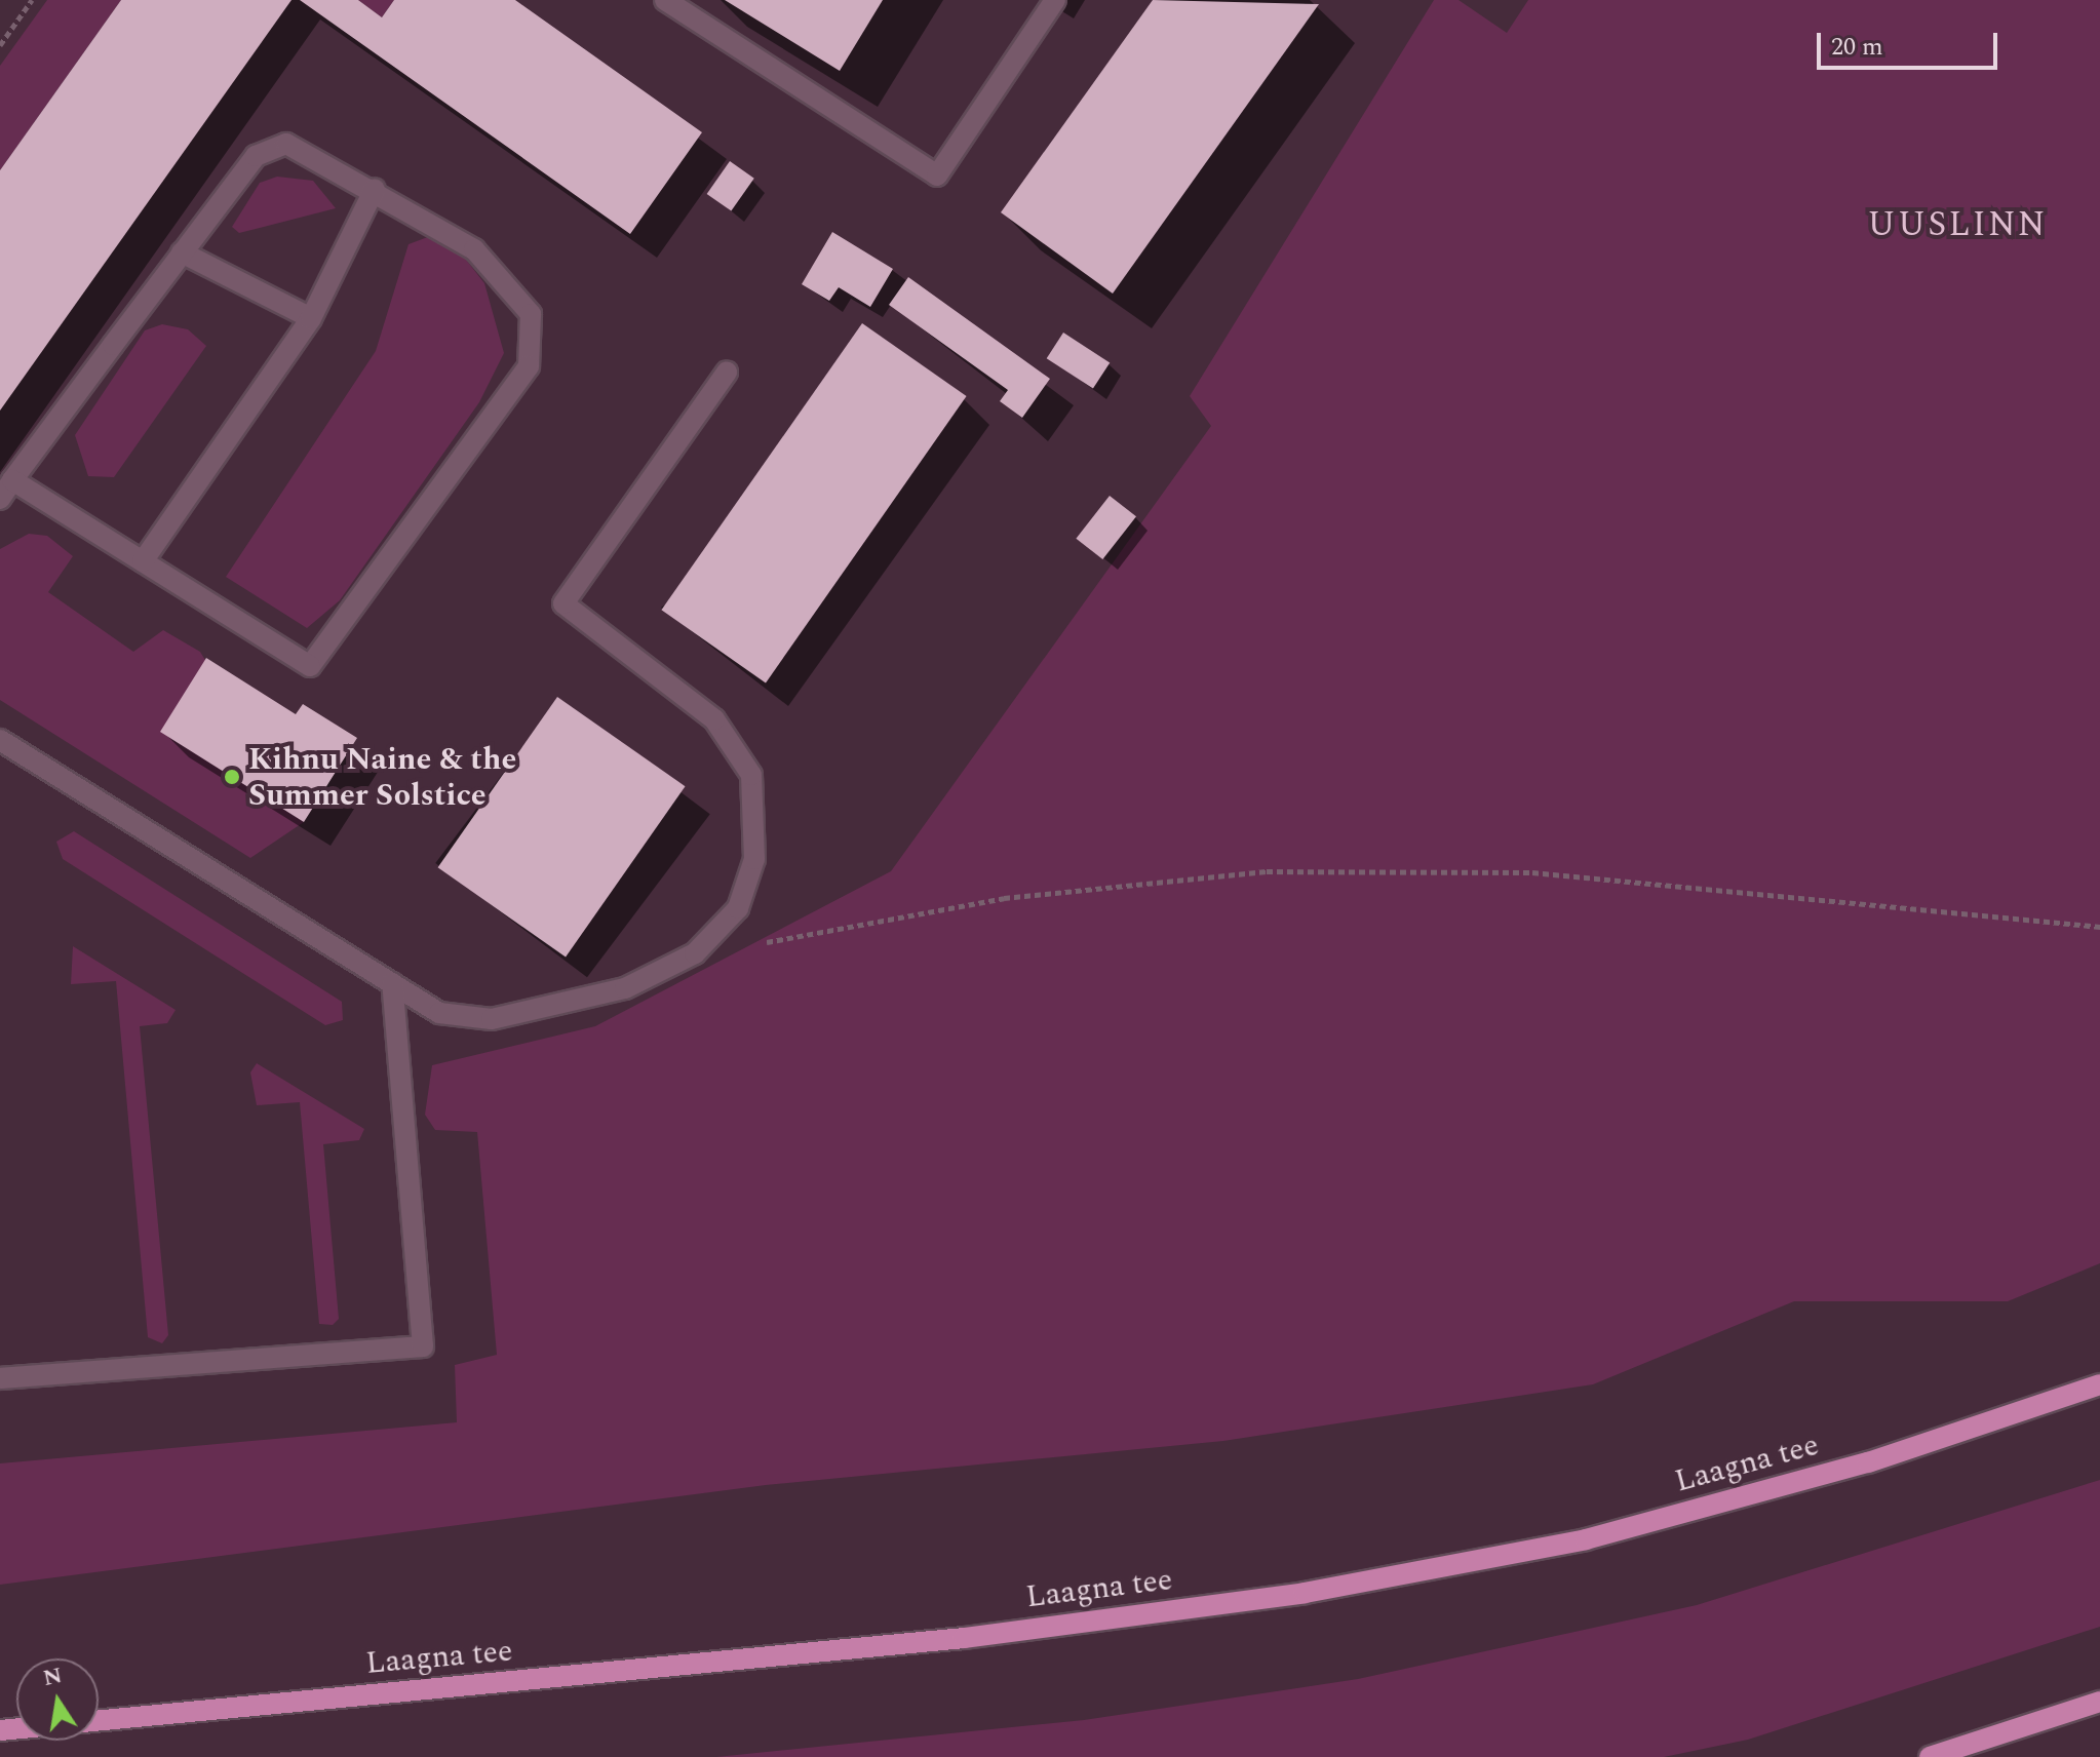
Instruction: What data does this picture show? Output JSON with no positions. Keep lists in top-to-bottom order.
{
  "streets": {
    "main road": ["Laagna tee"]
  },
  "districts": ["UUSLINN"],
  "places": ["Kihnu Naine & the Summer Solstice"],
  "scale_bar": "20 m",
  "north": "top"
}
